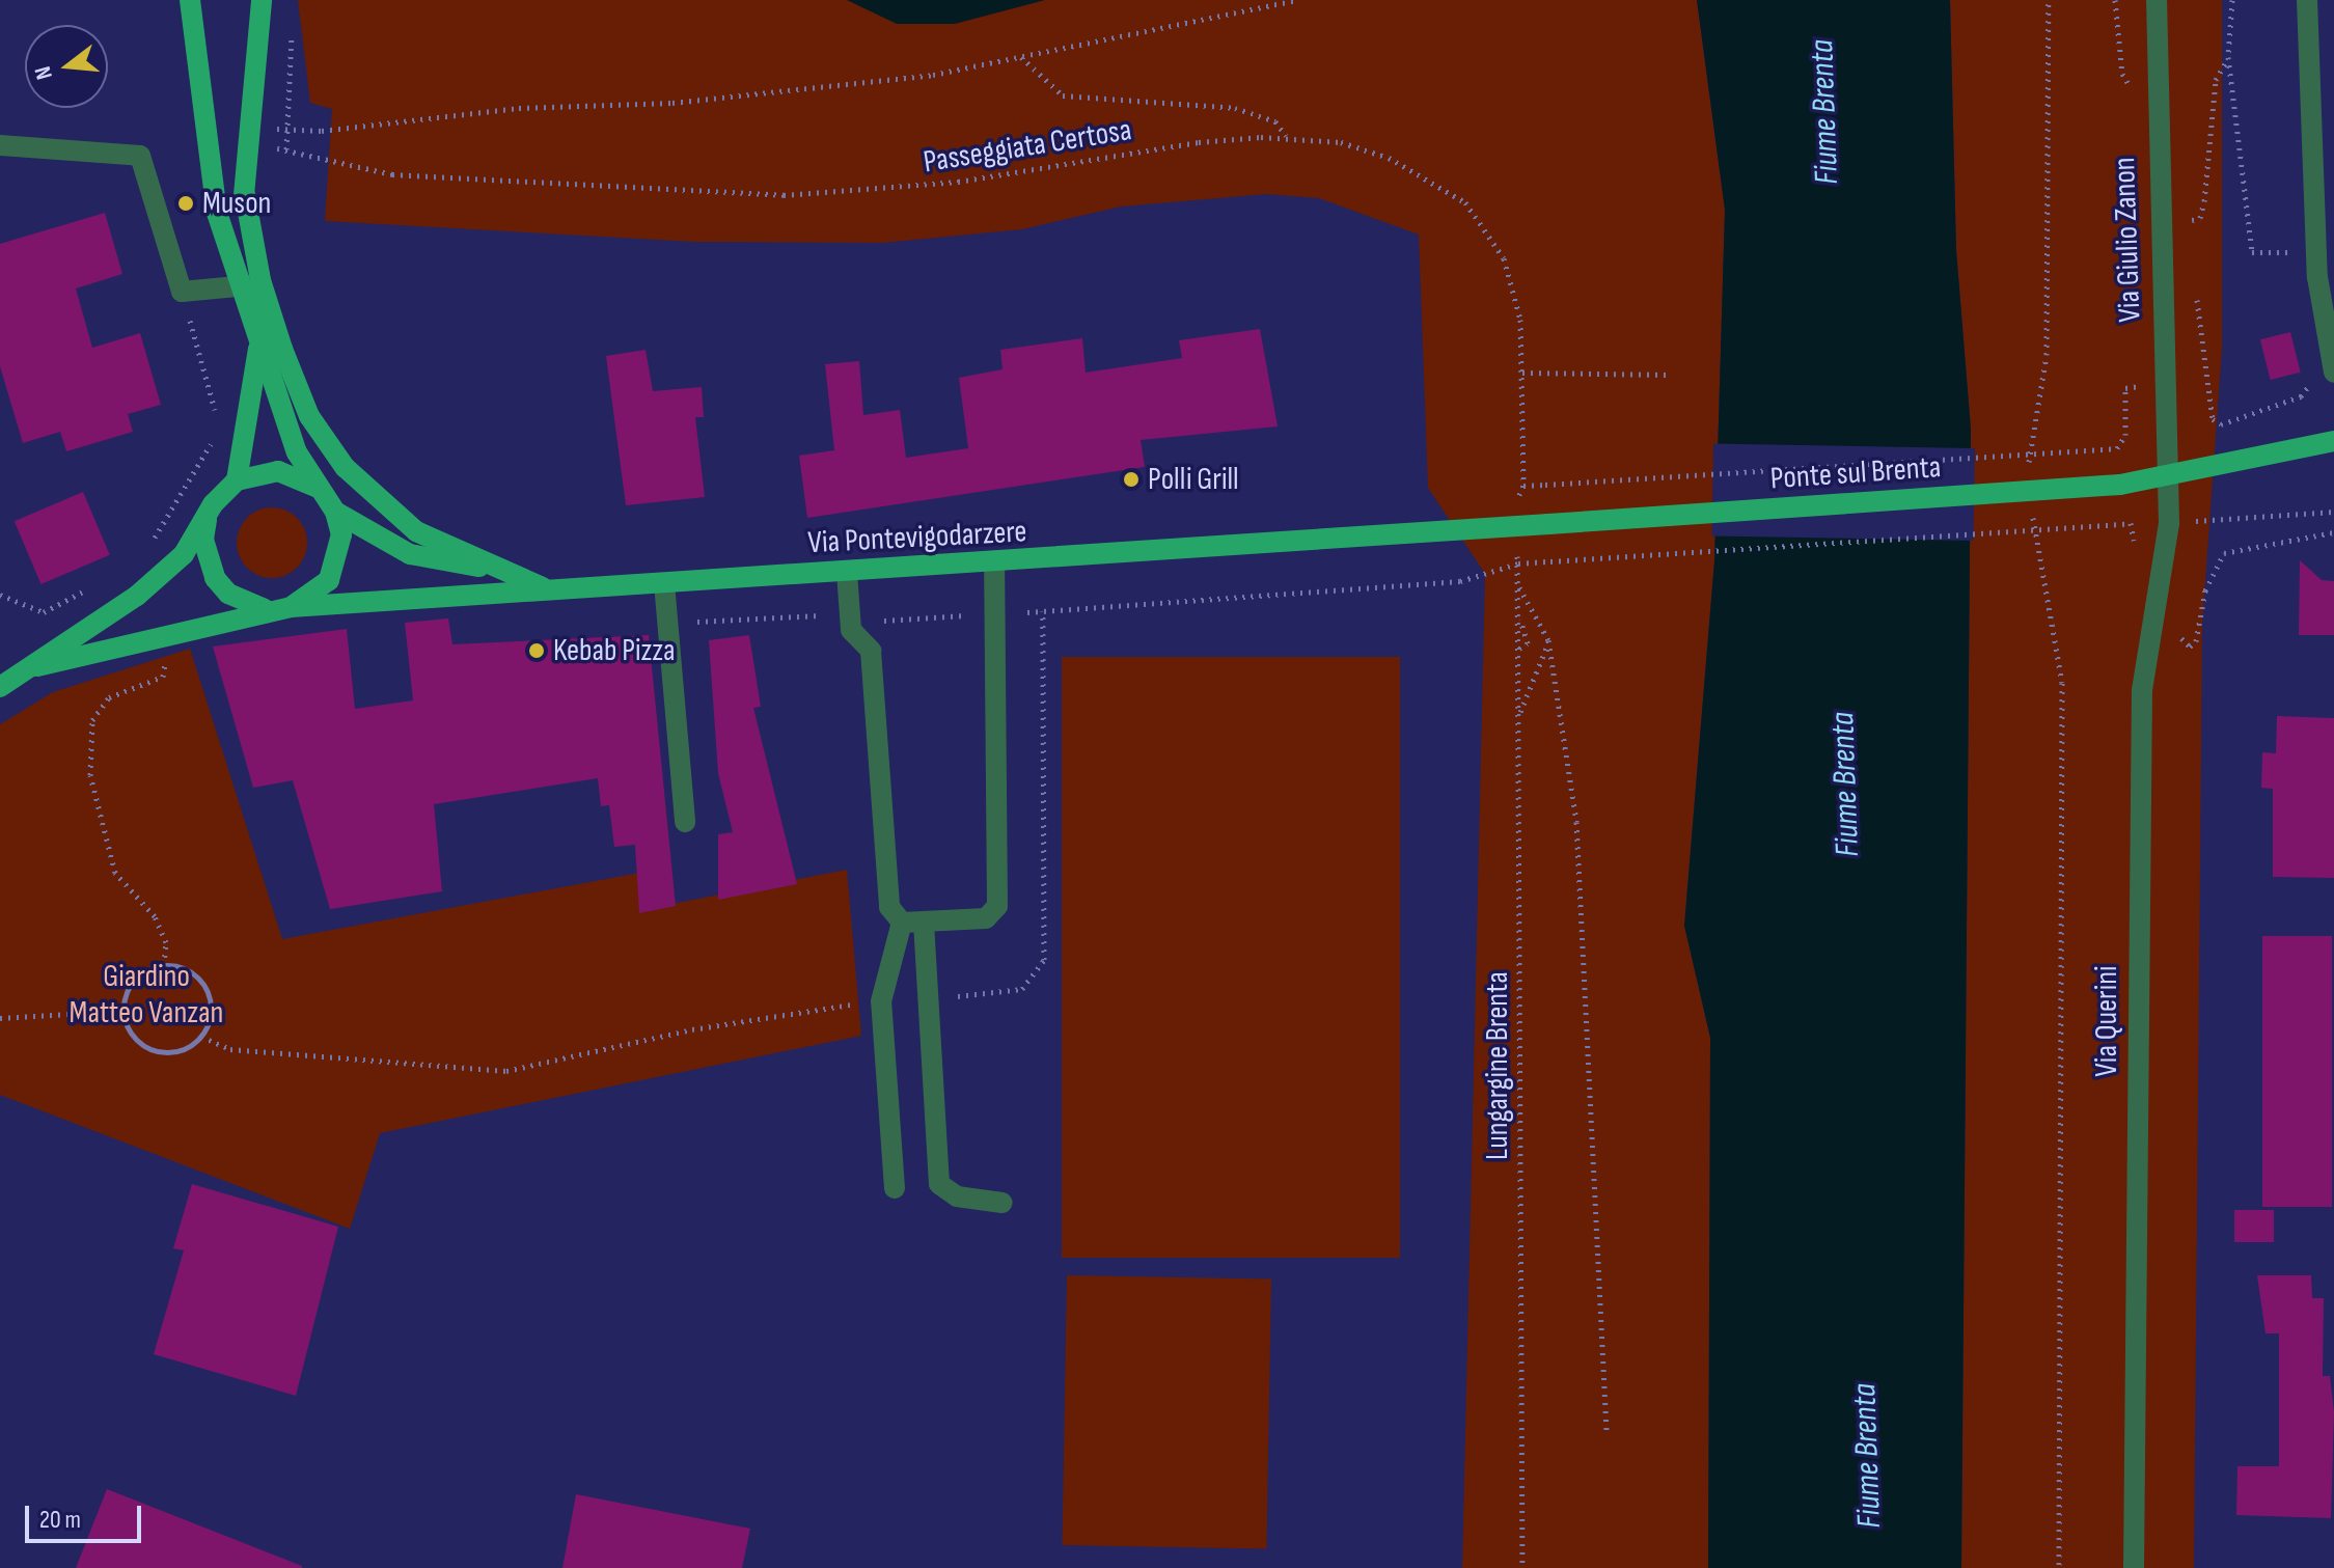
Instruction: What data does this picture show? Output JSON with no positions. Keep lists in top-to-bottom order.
{
  "streets": {
    "main road": ["Ponte sul Brenta", "Via Pontevigodarzere"],
    "street": ["Via Giulio Zanon", "Via Querini"],
    "path": ["Passeggiata Certosa", "Lungargine Brenta"]
  },
  "crossings": [
    ["Via Giulio Zanon", "Ponte sul Brenta"],
    ["Via Giulio Zanon", "Via Querini"],
    ["Ponte sul Brenta", "Via Pontevigodarzere"],
    ["Ponte sul Brenta", "Via Querini"]
  ],
  "water": ["Fiume Brenta"],
  "parks": ["Giardino Matteo Vanzan"],
  "places": ["Muson", "Polli Grill", "Kebab Pizza"],
  "scale_bar": "20 m",
  "north": "left"
}
